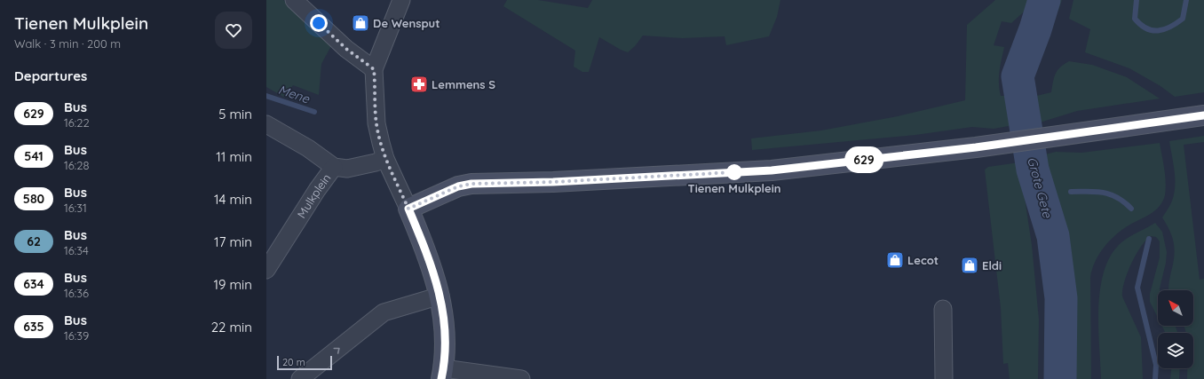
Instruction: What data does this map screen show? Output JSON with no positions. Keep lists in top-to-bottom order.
{
  "streets": {
    "street": ["Mulkplein"]
  },
  "water": ["Mene", "Grote Gete"],
  "places": {
    "shop": ["De Wensput", "Lecot", "Eldi"],
    "pharmacy": ["Lemmens S"],
    "other": ["Tienen Mulkplein"]
  },
  "lines": ["bus line 629"],
  "scale_bar": "20 m",
  "north": "top left",
  "page": {
    "heading": [
      ["Tienen Mulkplein", "Walk · 3 min · 200 m"],
      "Departures"
    ],
    "on_map": "629",
    "list": [
      {
        "mark": "629",
        "name": "Bus",
        "note": "16:22",
        "value": "5 min"
      },
      {
        "mark": "541",
        "name": "Bus",
        "note": "16:28",
        "value": "11 min"
      },
      {
        "mark": "580",
        "name": "Bus",
        "note": "16:31",
        "value": "14 min"
      },
      {
        "mark": "62",
        "name": "Bus",
        "note": "16:34",
        "value": "17 min"
      },
      {
        "mark": "634",
        "name": "Bus",
        "note": "16:36",
        "value": "19 min"
      },
      {
        "mark": "635",
        "name": "Bus",
        "note": "16:39",
        "value": "22 min"
      }
    ],
    "scale": "20 m"
  }
}
